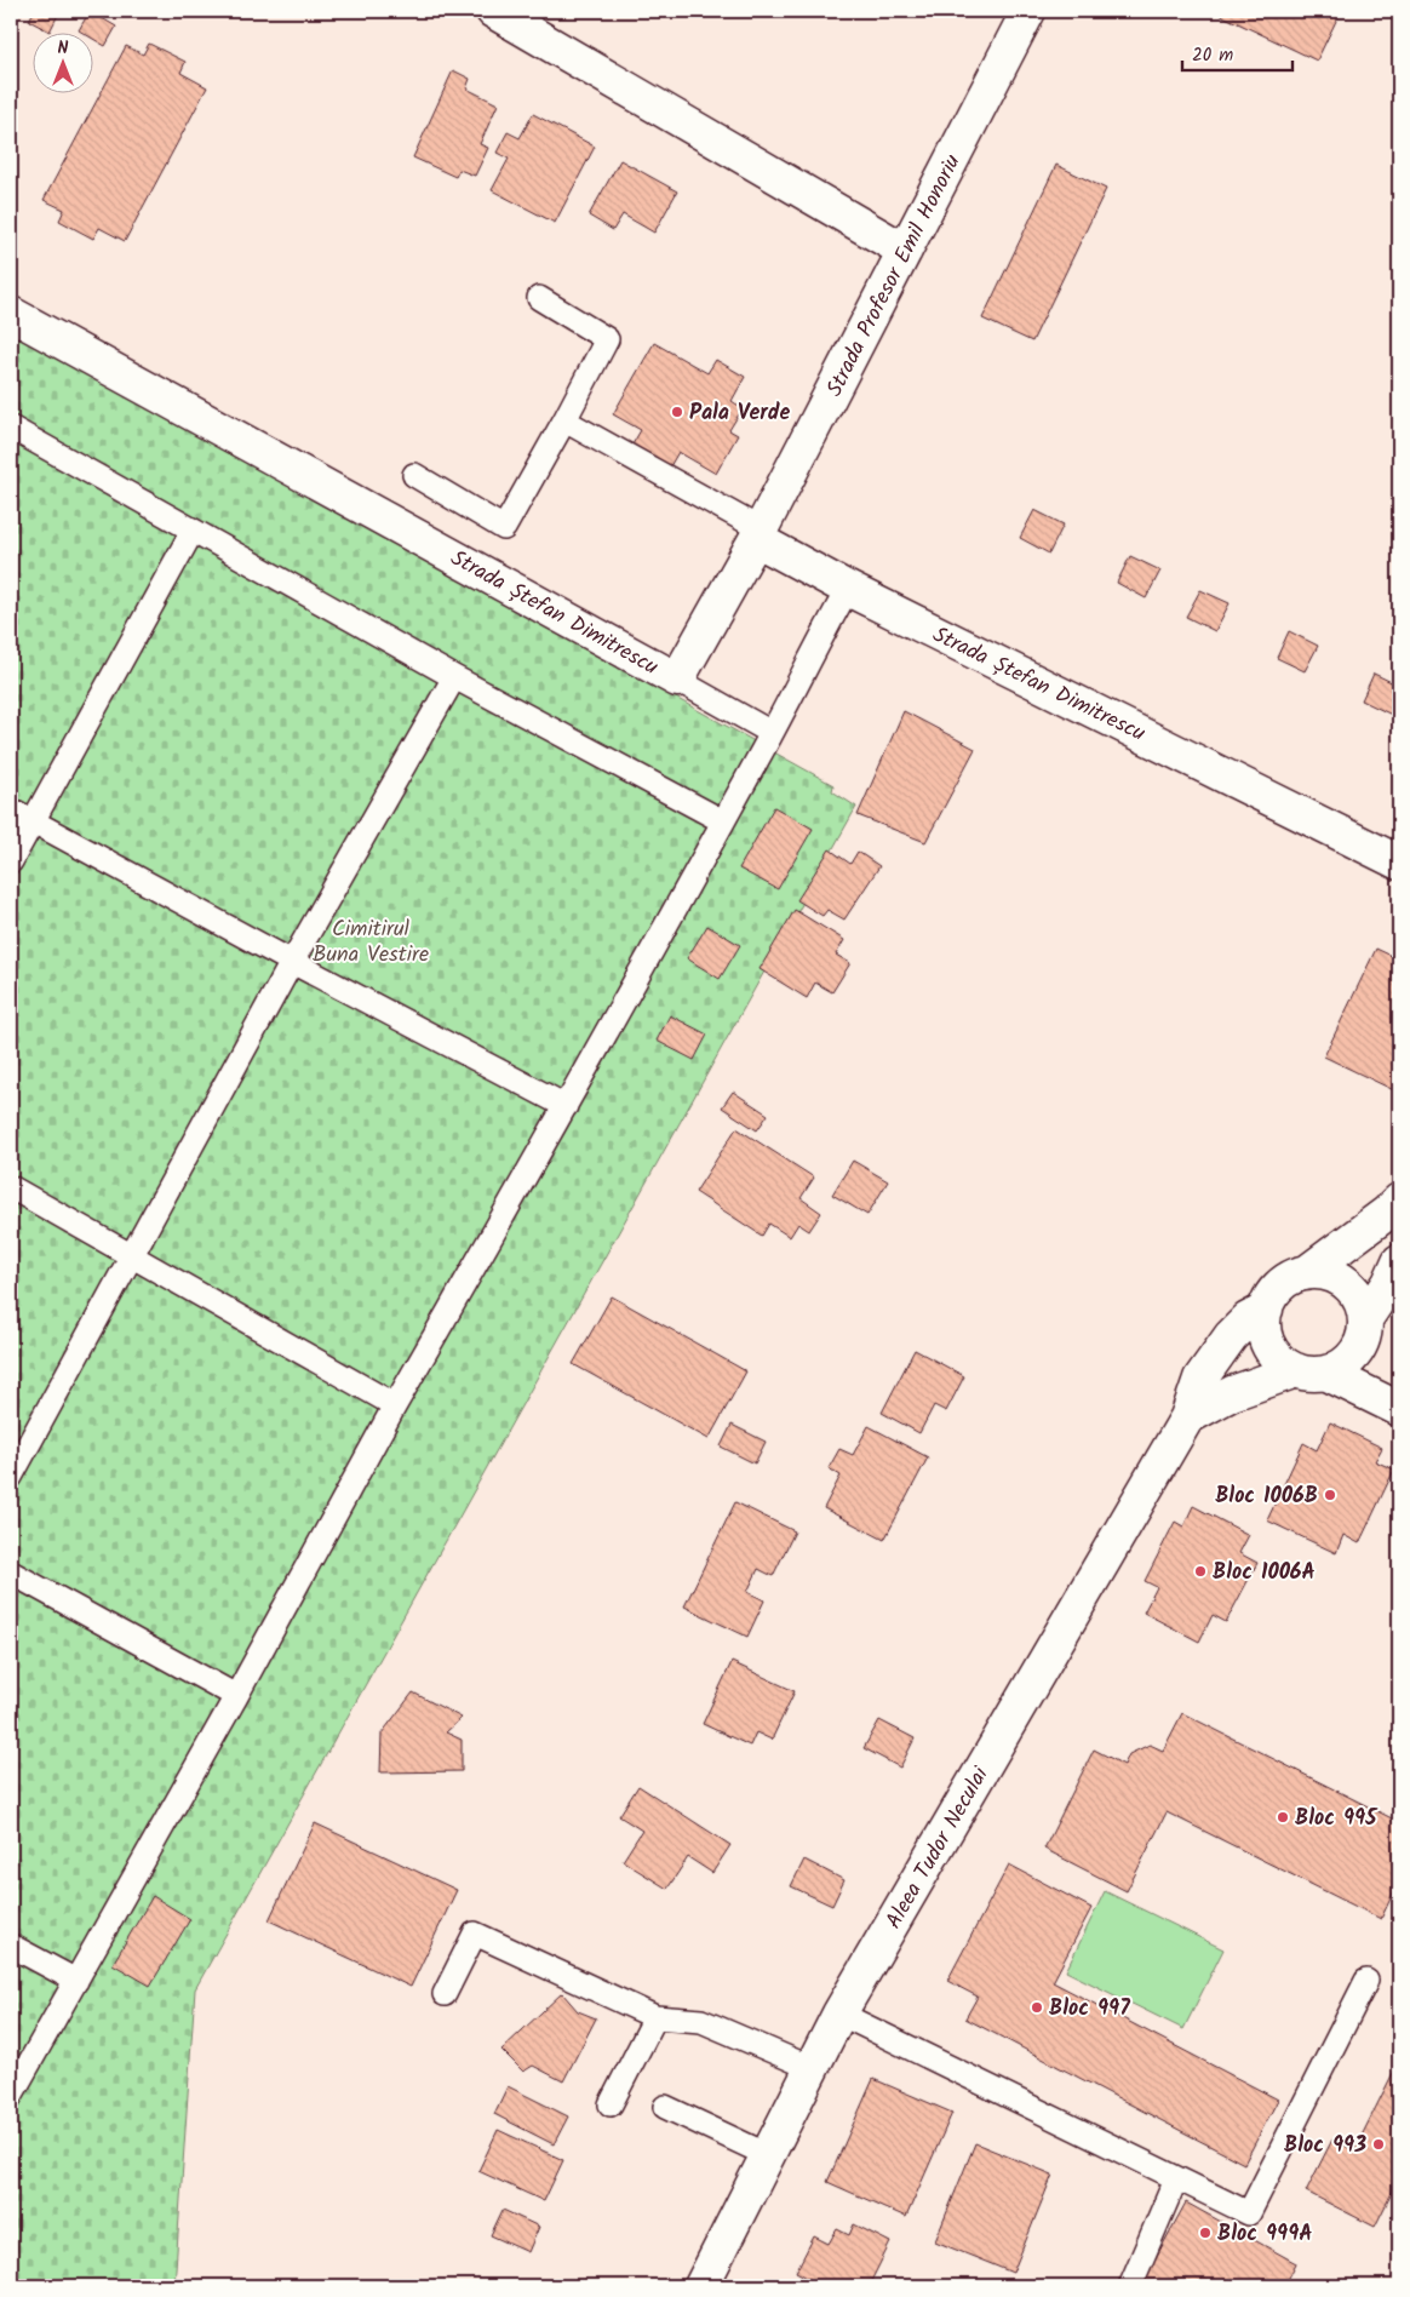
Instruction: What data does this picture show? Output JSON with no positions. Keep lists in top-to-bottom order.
{
  "streets": {
    "street": ["Strada Profesor Emil Honoriu", "Strada Ștefan Dimitrescu", "Aleea Tudor Neculai"]
  },
  "crossings": [
    ["Strada Profesor Emil Honoriu", "Strada Ștefan Dimitrescu"]
  ],
  "parks": ["Cimitirul Buna Vestire"],
  "places": [
    "Pala Verde",
    "Bloc 1006B",
    "Bloc 1006A",
    "Bloc 995",
    "Bloc 997",
    "Bloc 993",
    "Bloc 999A"
  ],
  "scale_bar": "20 m",
  "north": "top"
}
